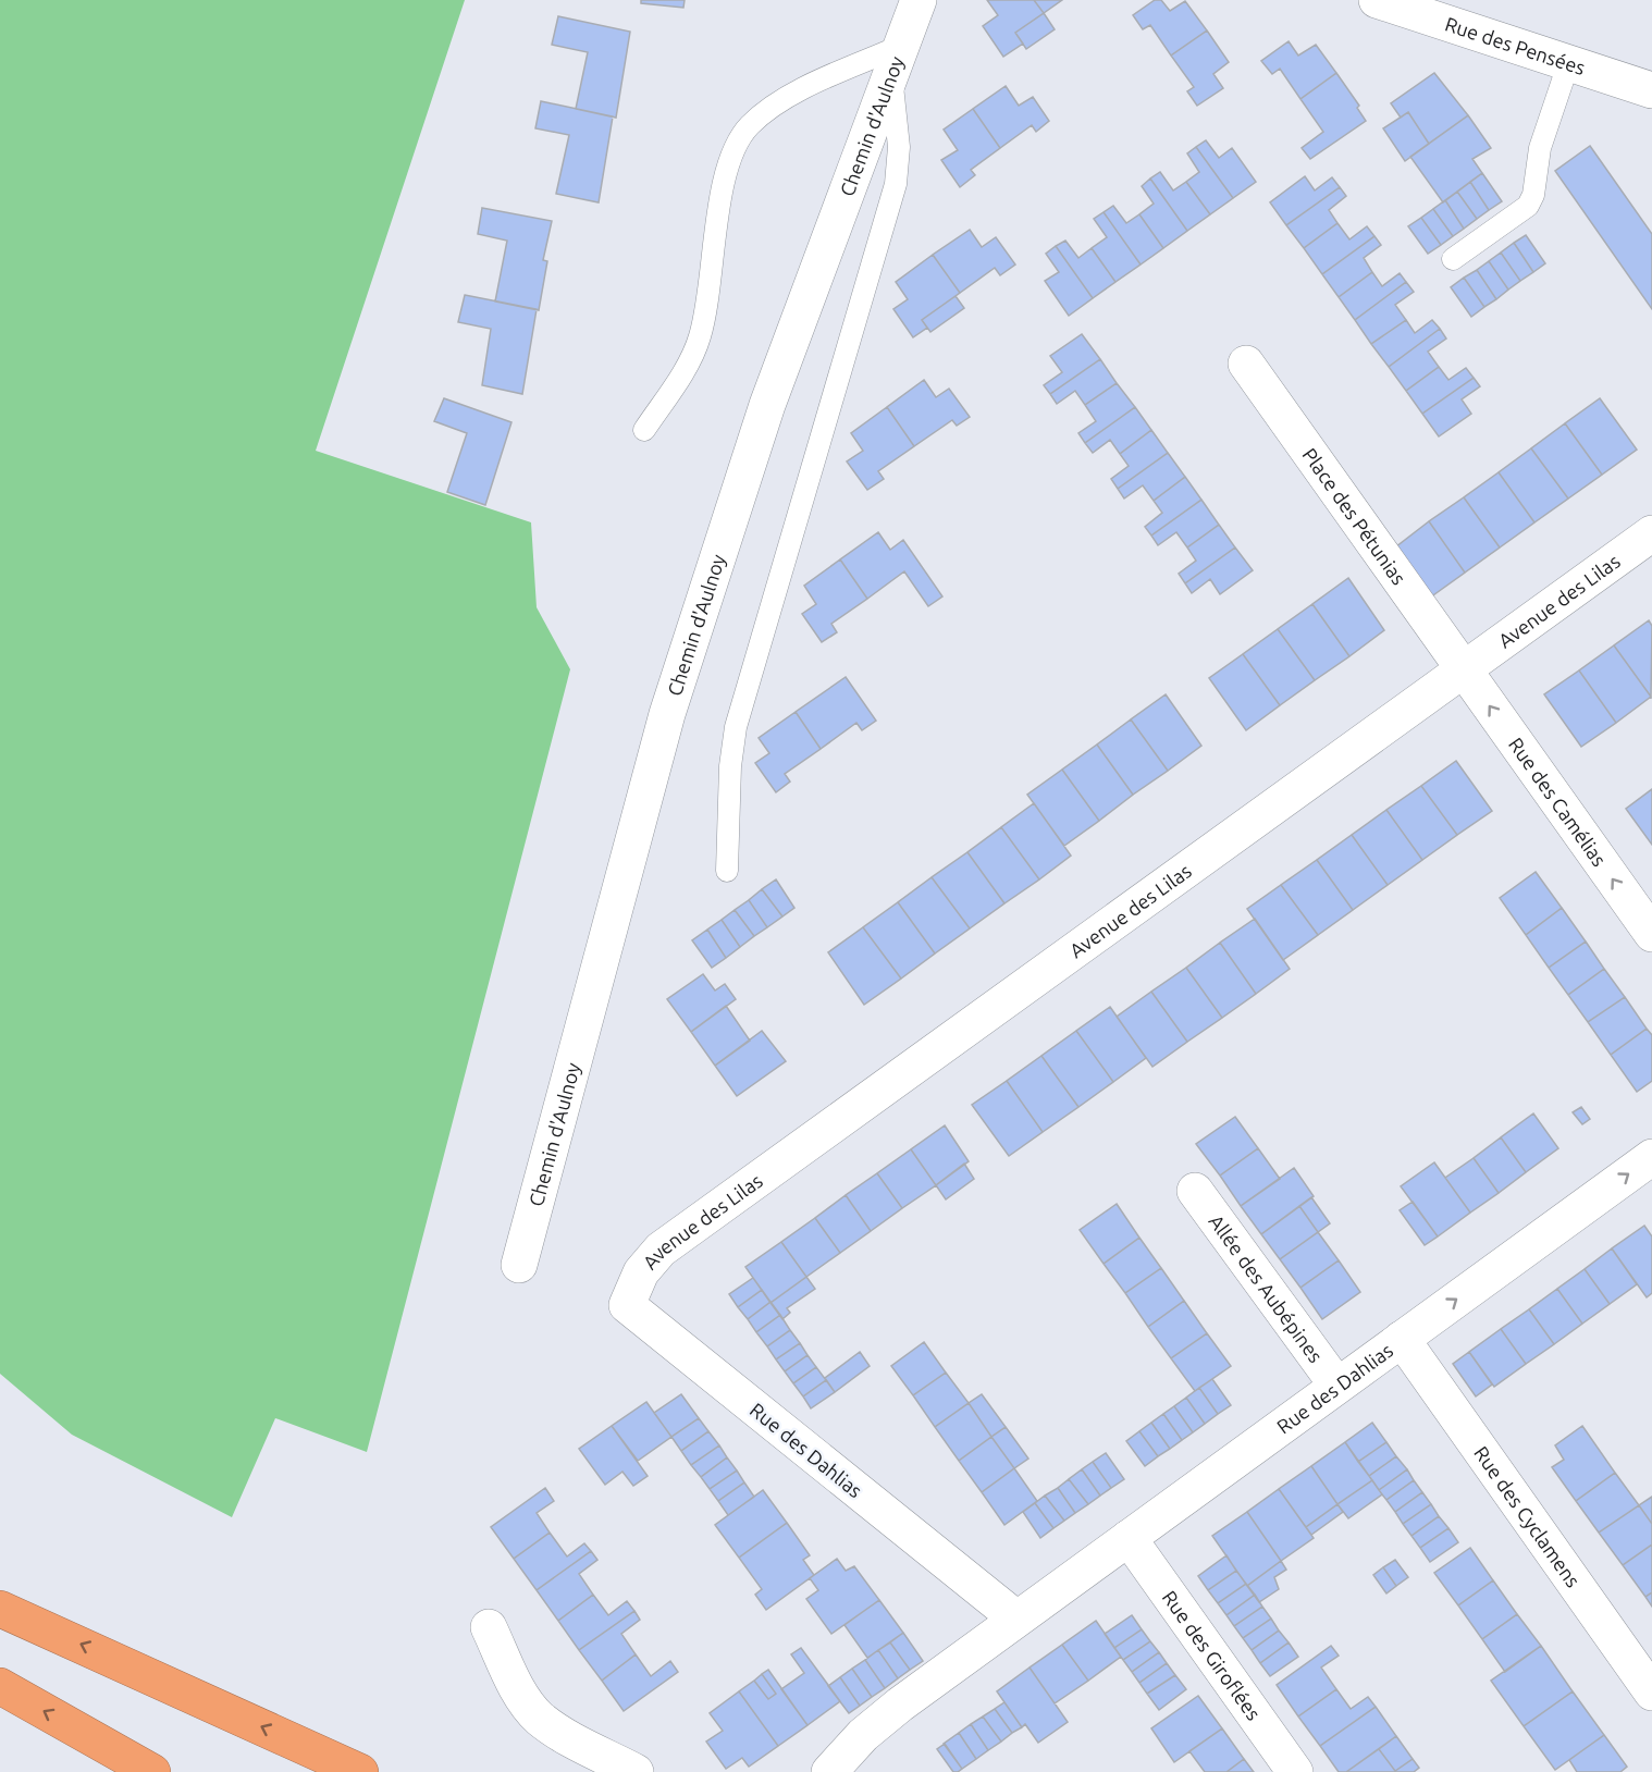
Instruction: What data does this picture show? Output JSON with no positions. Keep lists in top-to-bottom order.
{
  "streets": {
    "street": [
      "Rue des Pensées",
      "Chemin d'Aulnoy",
      "Place des Pétunias",
      "Avenue des Lilas",
      "Rue des Camélias",
      "Allée des Aubépines",
      "Rue des Dahlias",
      "Rue des Cyclamens",
      "Rue des Giroflées"
    ]
  },
  "crossings": [
    ["Place des Pétunias", "Avenue des Lilas"],
    ["Place des Pétunias", "Rue des Camélias"],
    ["Avenue des Lilas", "Rue des Camélias"],
    ["Avenue des Lilas", "Rue des Dahlias"],
    ["Allée des Aubépines", "Rue des Dahlias"],
    ["Rue des Dahlias", "Rue des Cyclamens"],
    ["Rue des Dahlias", "Rue des Giroflées"]
  ],
  "one_way": ["Rue des Camélias"]
}
